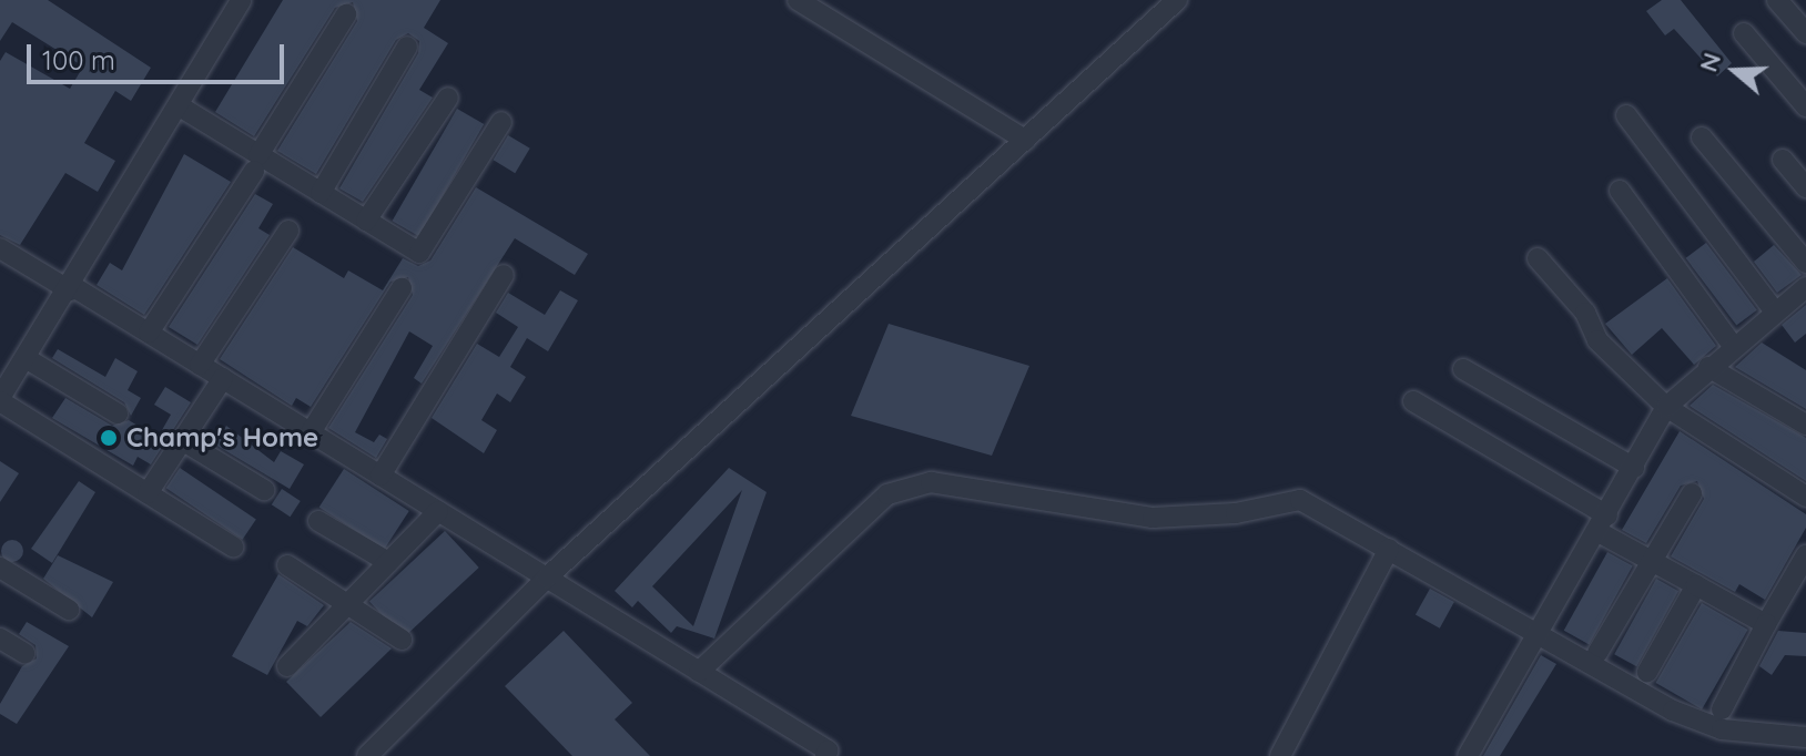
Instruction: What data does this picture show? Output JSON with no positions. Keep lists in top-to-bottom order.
{
  "places": ["Champ's Home"],
  "scale_bar": "100 m",
  "north": "left"
}
